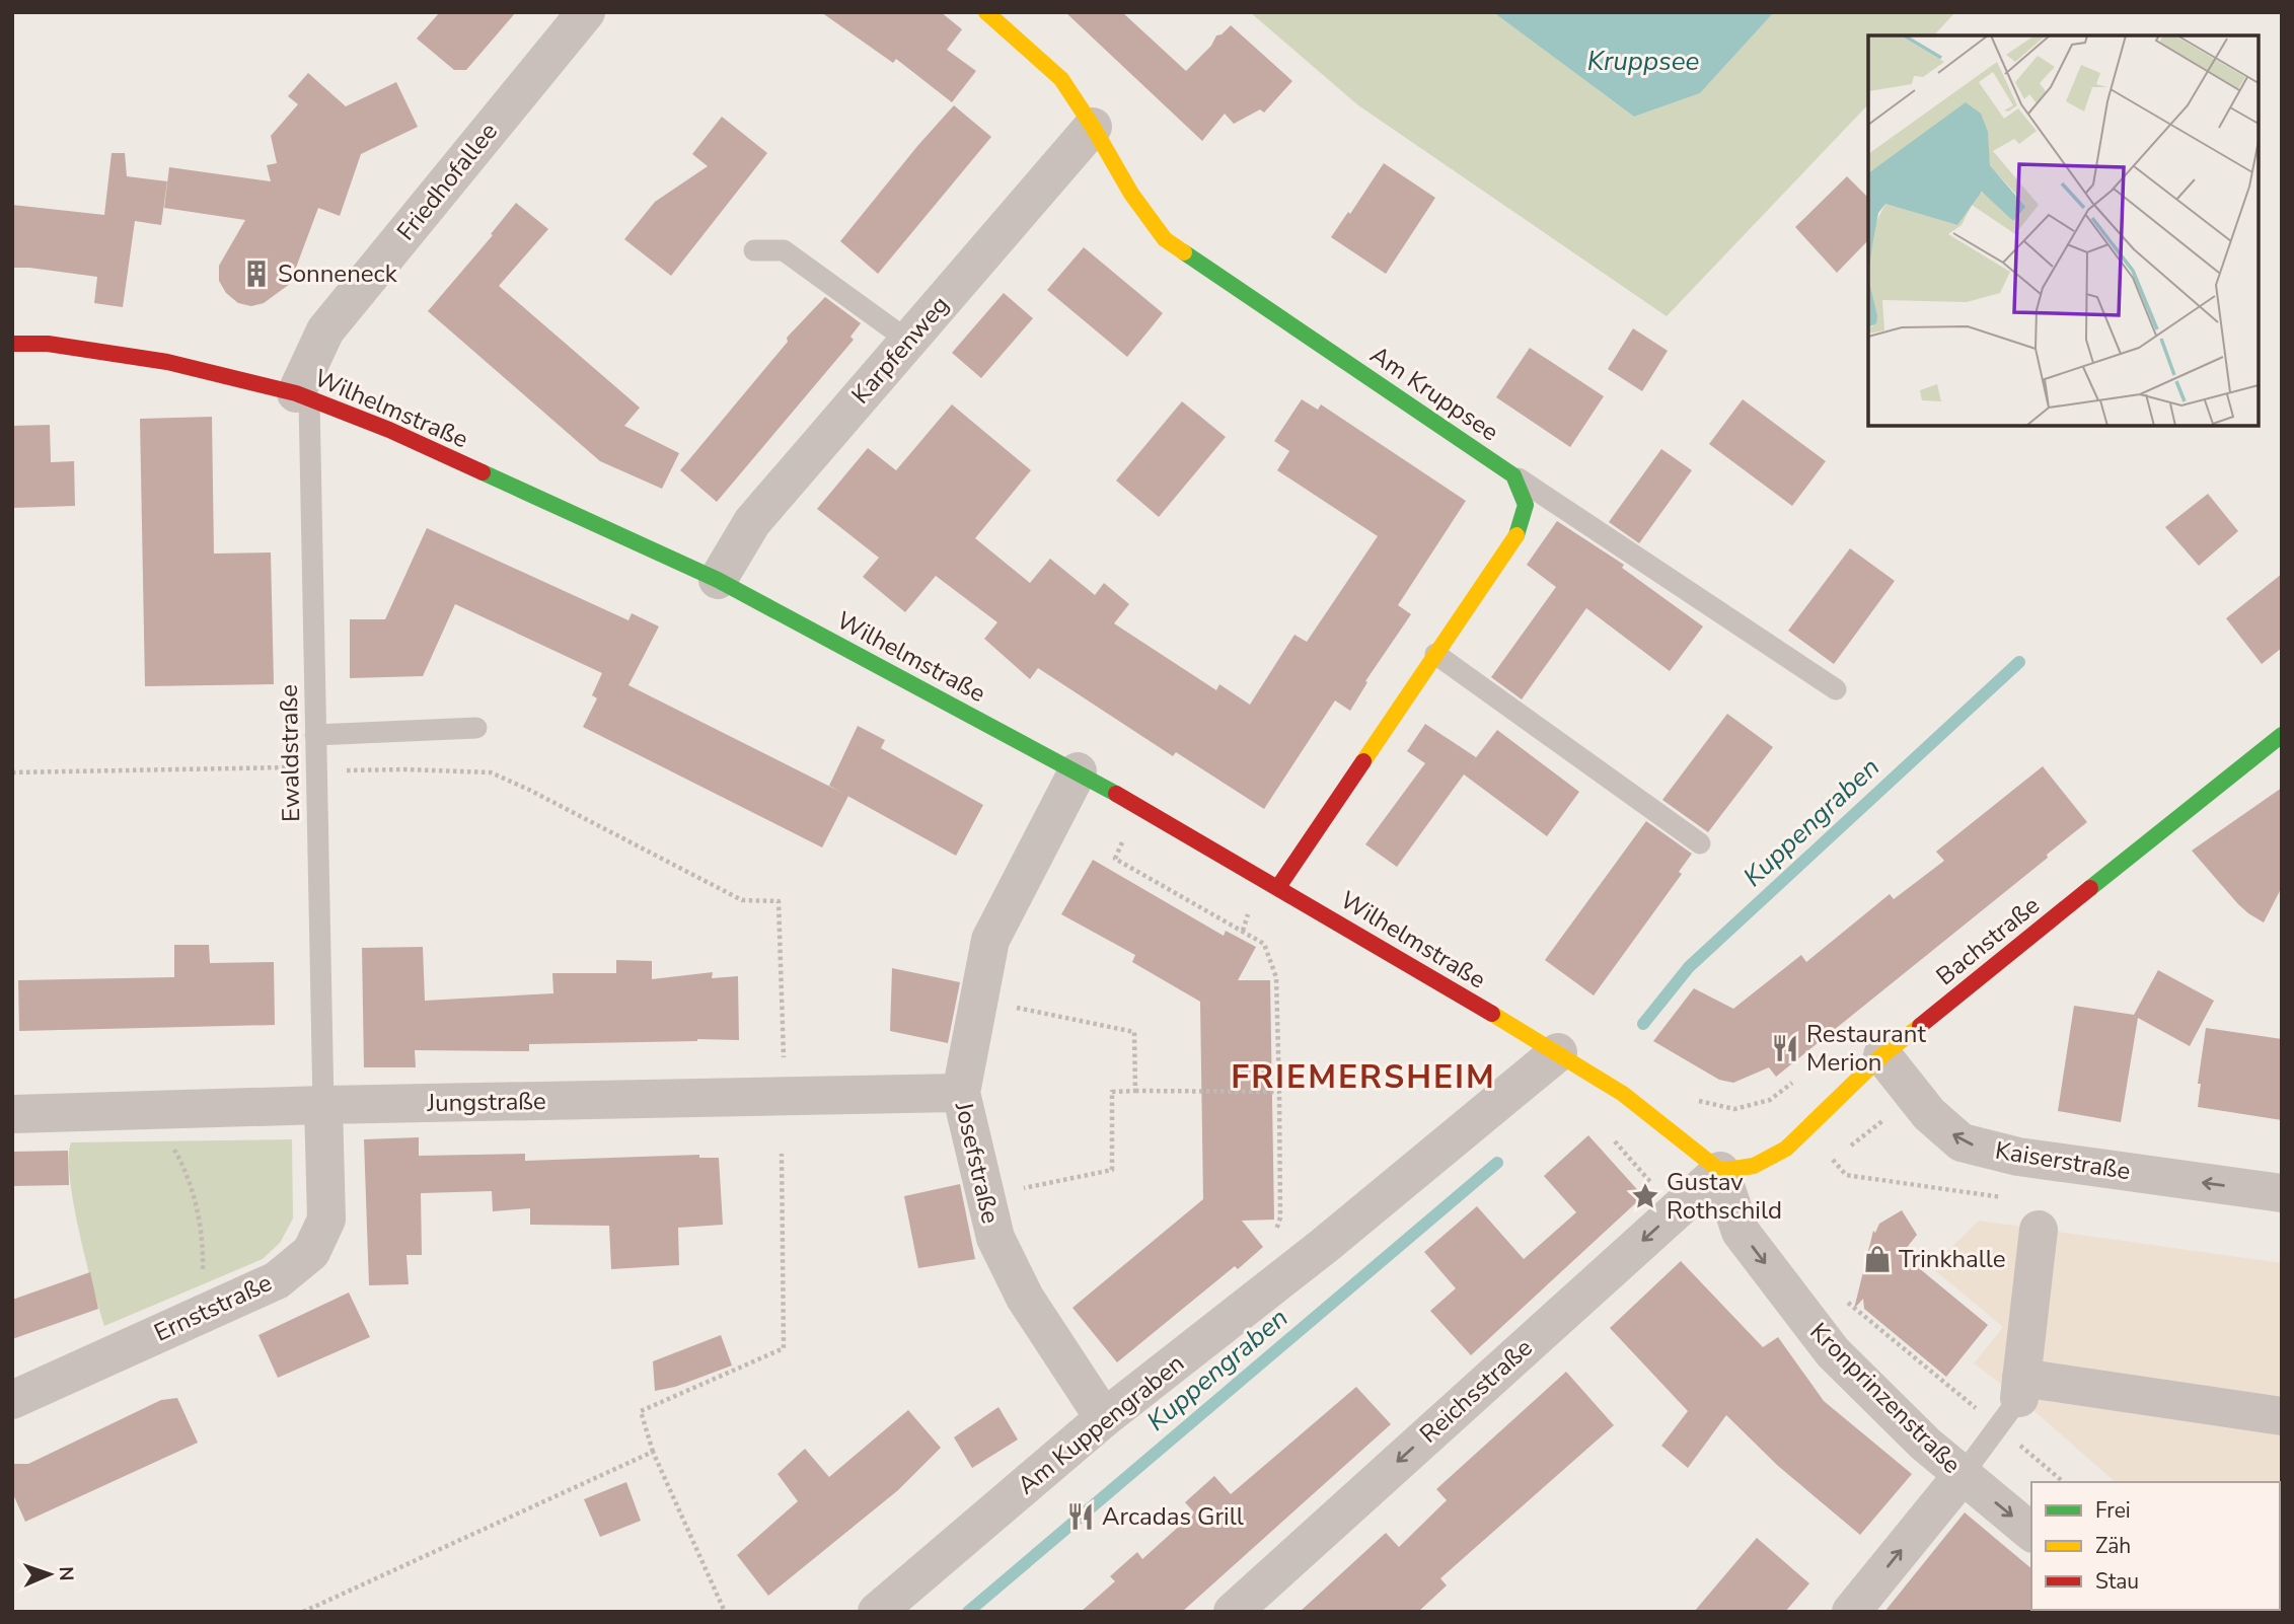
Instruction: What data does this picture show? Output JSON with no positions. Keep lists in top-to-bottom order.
{
  "streets": {
    "street": [
      "Friedhofallee",
      "Karpfenweg",
      "Am Kruppsee",
      "Wilhelmstraße",
      "Bachstraße",
      "Jungstraße",
      "Kaiserstraße",
      "Josefstraße",
      "Ernststraße",
      "Reichsstraße",
      "Kronprinzenstraße",
      "Am Kuppengraben"
    ],
    "lane": ["Ewaldstraße"]
  },
  "crossings": [
    ["Friedhofallee", "Wilhelmstraße"],
    ["Friedhofallee", "Ewaldstraße"],
    ["Karpfenweg", "Am Kruppsee"],
    ["Karpfenweg", "Wilhelmstraße"],
    ["Wilhelmstraße", "Ewaldstraße"],
    ["Wilhelmstraße", "Bachstraße"],
    ["Wilhelmstraße", "Josefstraße"],
    ["Wilhelmstraße", "Reichsstraße"],
    ["Wilhelmstraße", "Kronprinzenstraße"],
    ["Wilhelmstraße", "Am Kuppengraben"],
    ["Ewaldstraße", "Jungstraße"],
    ["Ewaldstraße", "Ernststraße"],
    ["Bachstraße", "Kaiserstraße"],
    ["Bachstraße", "Reichsstraße"],
    ["Bachstraße", "Kronprinzenstraße"],
    ["Jungstraße", "Josefstraße"],
    ["Jungstraße", "Ernststraße"],
    ["Josefstraße", "Am Kuppengraben"],
    ["Reichsstraße", "Kronprinzenstraße"]
  ],
  "one_way": ["Reichsstraße", "Kronprinzenstraße"],
  "districts": ["FRIEMERSHEIM"],
  "water": ["Kruppsee", "Kuppengraben"],
  "places": {
    "building": ["Sonneneck"],
    "restaurant": ["Restaurant Merion", "Arcadas Grill"],
    "place": ["Gustav Rothschild"],
    "shop": ["Trinkhalle"]
  },
  "legend": ["Frei", "Zäh", "Stau"],
  "north": "right"
}
